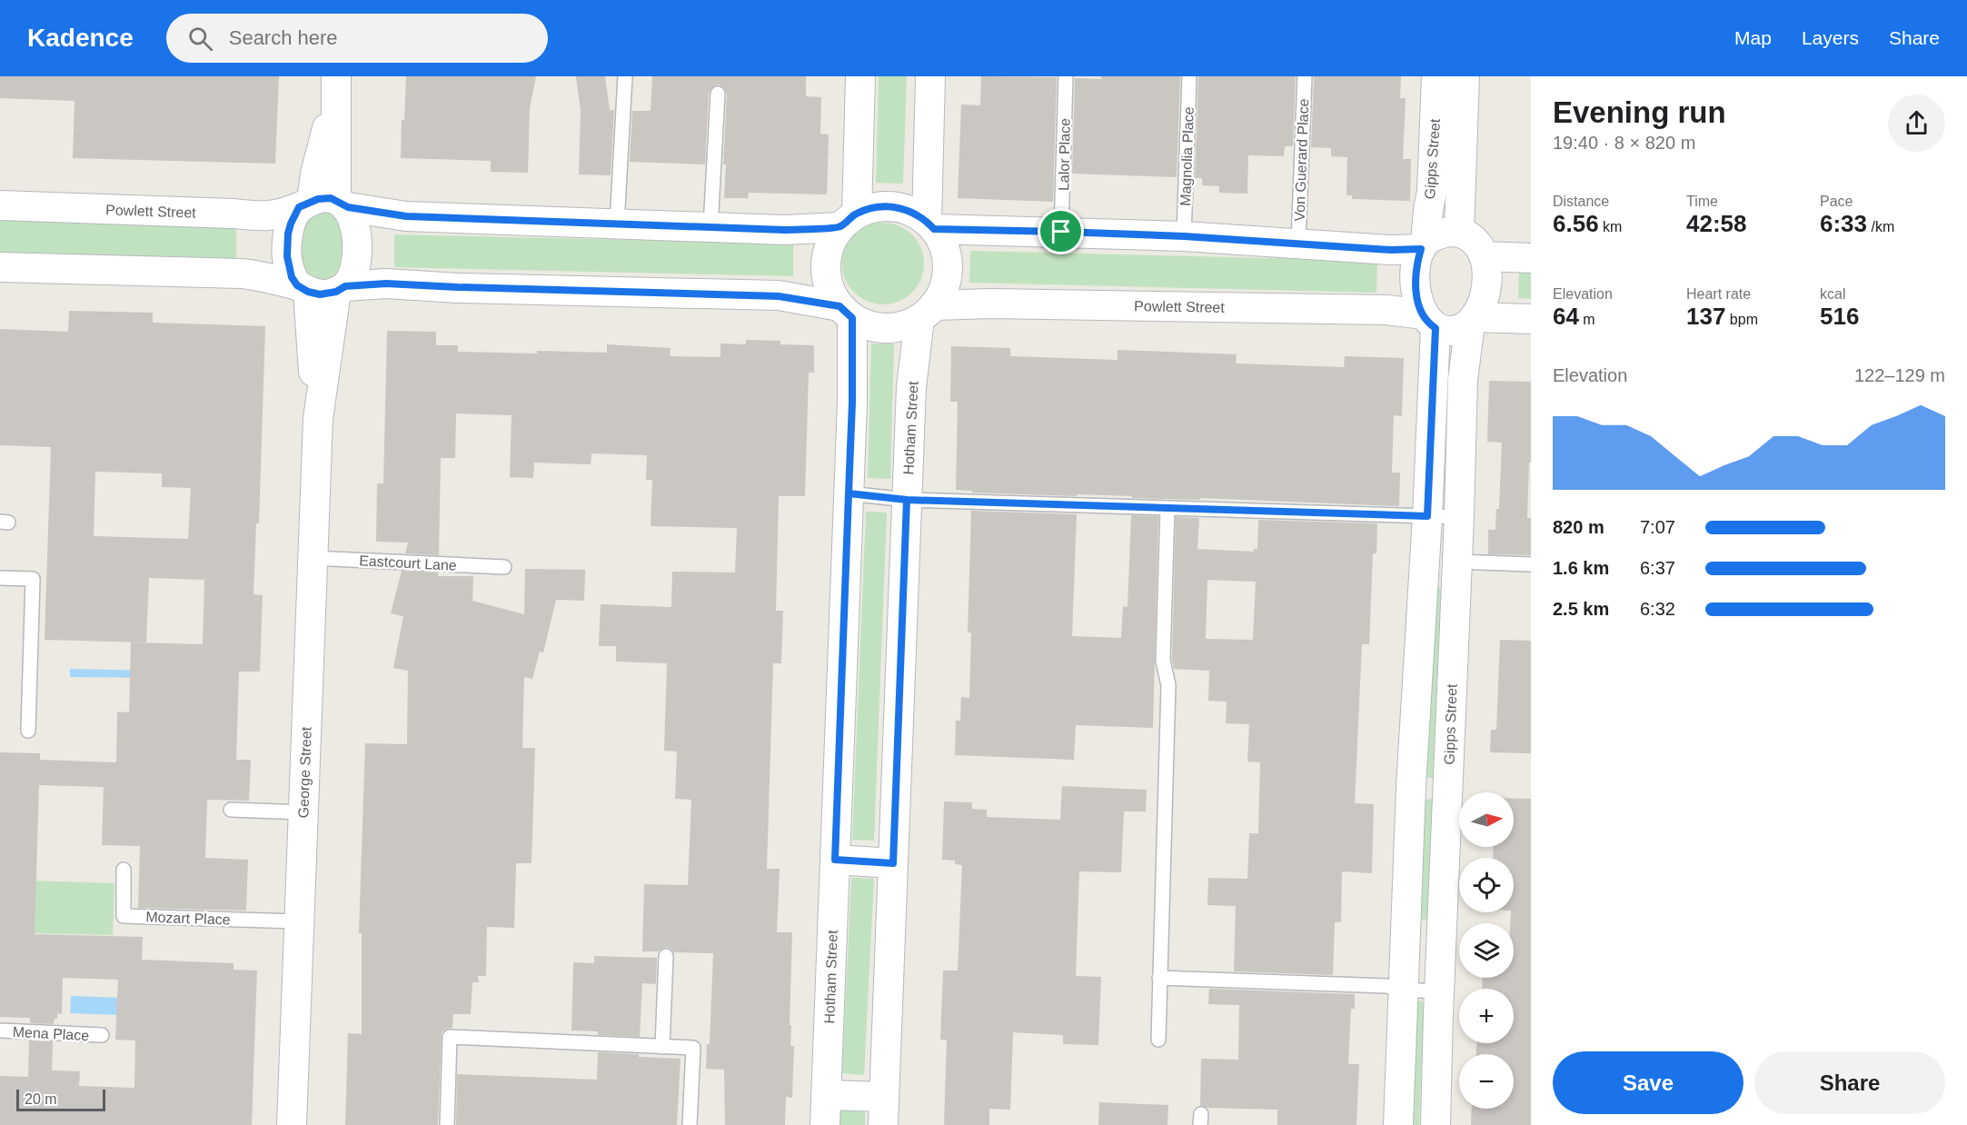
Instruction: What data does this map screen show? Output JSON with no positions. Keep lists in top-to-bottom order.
{
  "streets": {
    "street": [
      "Gipps Street",
      "Powlett Street",
      "Hotham Street",
      "George Street"
    ],
    "lane": [
      "Lalor Place",
      "Magnolia Place",
      "Von Guerard Place",
      "Eastcourt Lane",
      "Mozart Place",
      "Mena Place"
    ]
  },
  "crossings": [
    ["Gipps Street", "Powlett Street"],
    ["Powlett Street", "Hotham Street"],
    ["Powlett Street", "George Street"],
    ["Eastcourt Lane", "George Street"],
    ["George Street", "Mozart Place"]
  ],
  "scale_bar": "20 m",
  "north": "right",
  "page": {
    "header": "Kadence",
    "search": "Search here",
    "nav": ["Map", "Layers", "Share"],
    "heading": ["Evening run", "19:40 · 8 × 820 m"],
    "stats": [
      ["Distance", "6.56 km"],
      ["Time", "42:58"],
      ["Pace", "6:33 /km"],
      ["Elevation", "64 m"],
      ["Heart rate", "137 bpm"],
      ["kcal", "516"]
    ],
    "chart": ["Elevation", "122–129 m"],
    "list": [
      {
        "name": "820 m",
        "note": "7:07"
      },
      {
        "name": "1.6 km",
        "note": "6:37"
      },
      {
        "name": "2.5 km",
        "note": "6:32"
      }
    ],
    "map_buttons": ["+", "−"],
    "buttons": ["Save", "Share"],
    "scale": "20 m"
  }
}
